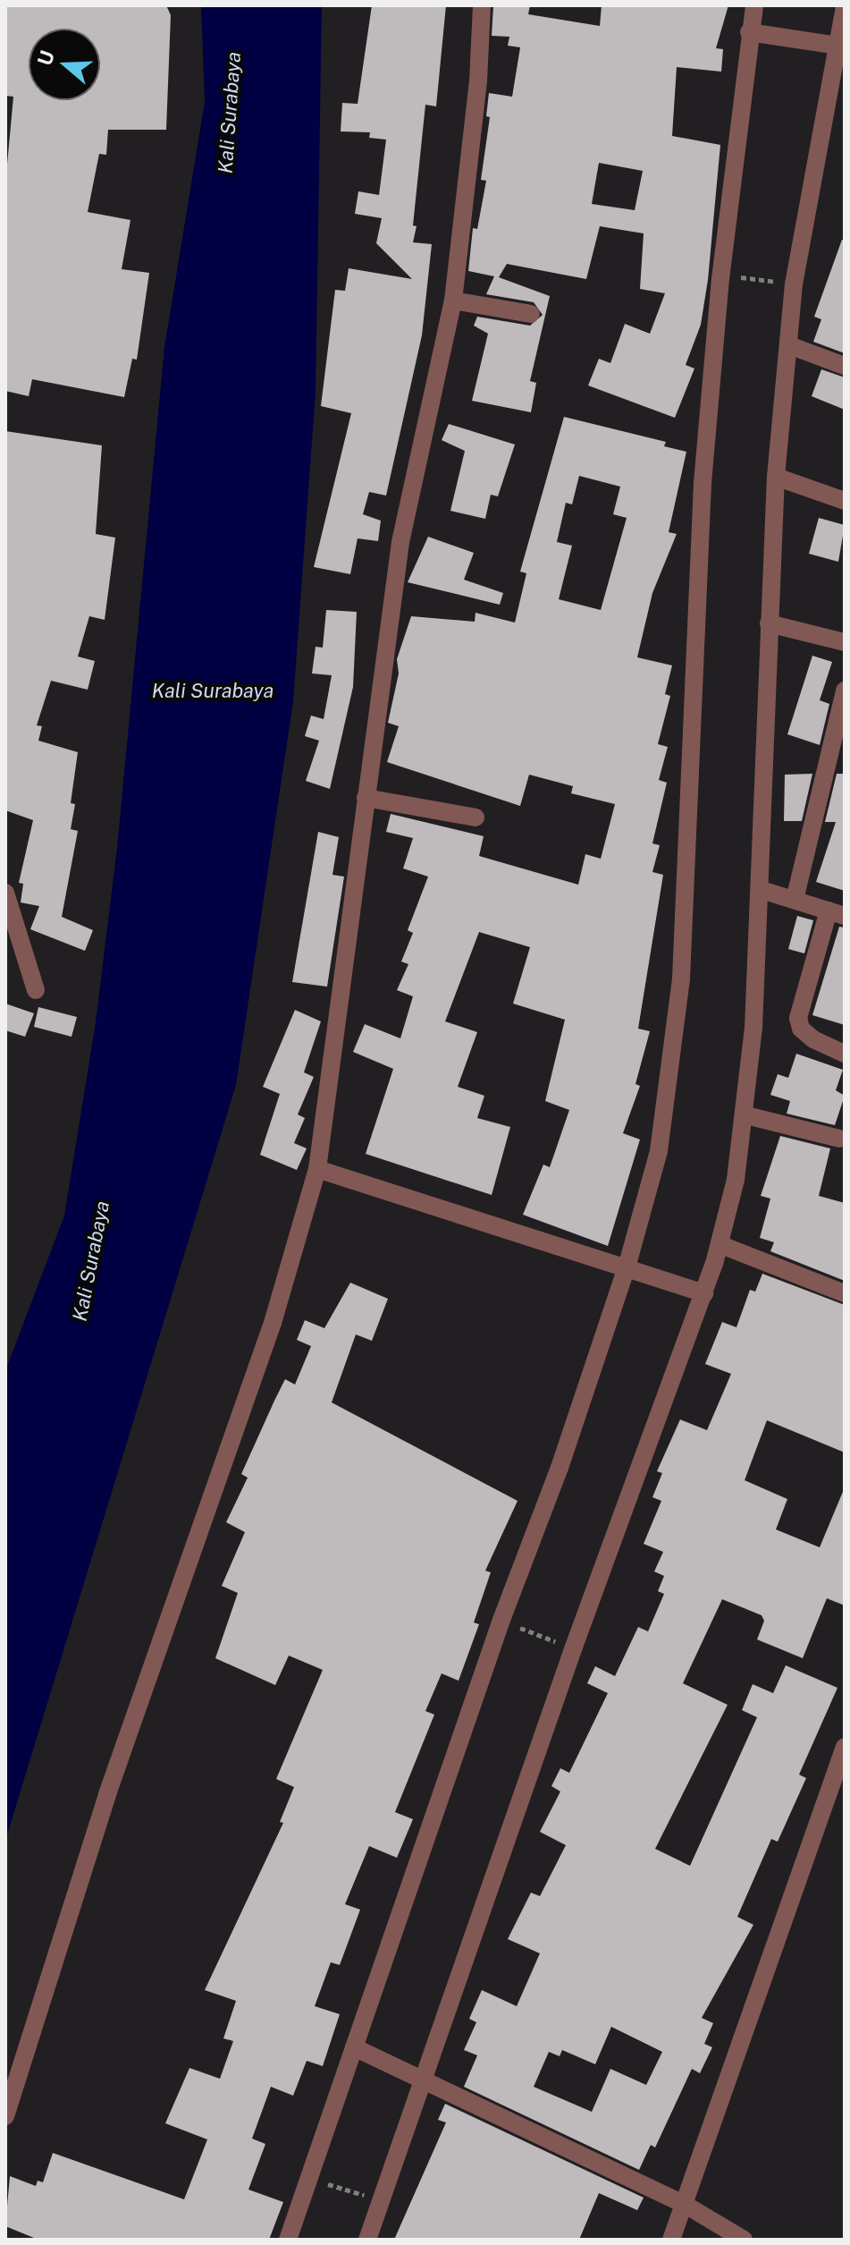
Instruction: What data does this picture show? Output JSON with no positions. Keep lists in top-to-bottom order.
{
  "water": ["Kali Surabaya"],
  "north": "left"
}
